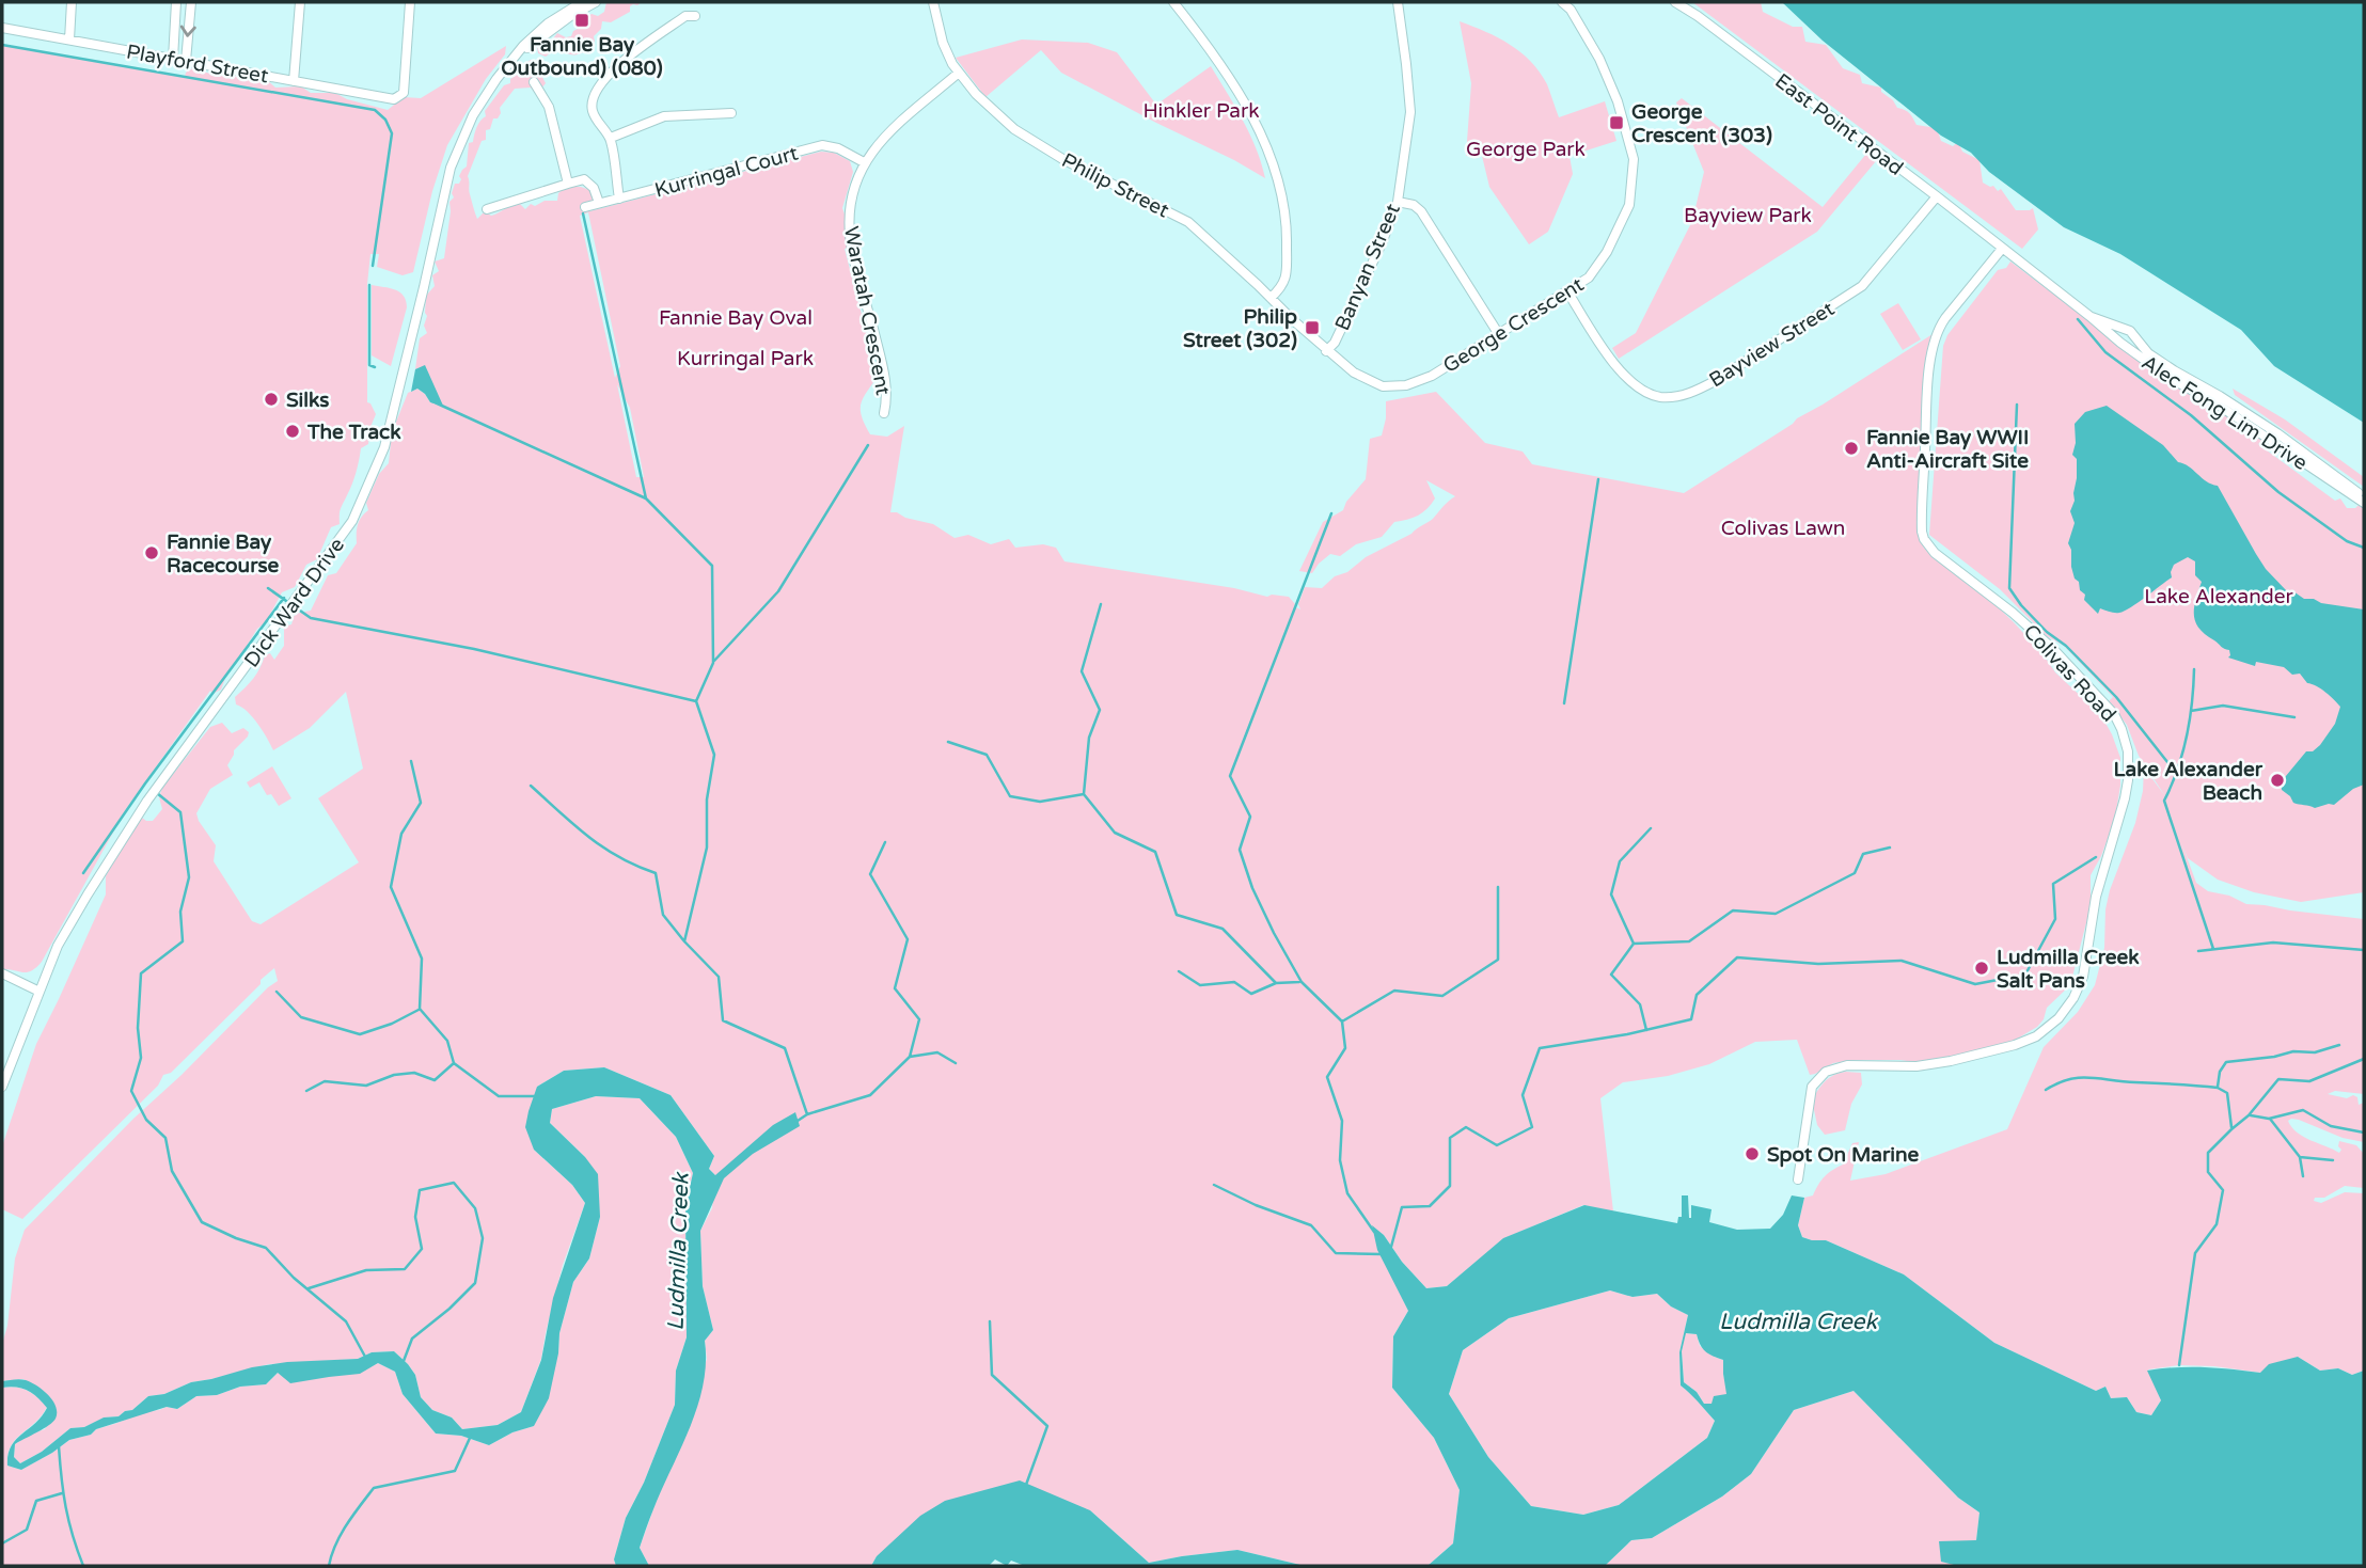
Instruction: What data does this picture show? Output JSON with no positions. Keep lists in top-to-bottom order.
{
  "streets": {
    "street": [
      "Playford Street",
      "East Point Road",
      "Kurringal Court",
      "Philip Street",
      "Banyan Street",
      "Waratah Crescent",
      "George Crescent",
      "Bayview Street",
      "Alec Fong Lim Drive",
      "Dick Ward Drive",
      "Colivas Road"
    ]
  },
  "crossings": [
    ["East Point Road", "Bayview Street"],
    ["East Point Road", "Alec Fong Lim Drive"],
    ["East Point Road", "Colivas Road"],
    ["Kurringal Court", "Waratah Crescent"],
    ["Philip Street", "Banyan Street"],
    ["Philip Street", "Waratah Crescent"],
    ["Philip Street", "George Crescent"],
    ["Banyan Street", "George Crescent"],
    ["George Crescent", "Bayview Street"],
    ["Alec Fong Lim Drive", "Colivas Road"]
  ],
  "water": ["Ludmilla Creek"],
  "parks": [
    "Hinkler Park",
    "George Park",
    "Bayview Park",
    "Fannie Bay Oval",
    "Kurringal Park",
    "Colivas Lawn",
    "Lake Alexander"
  ],
  "places": {
    "transit": ["Fannie Bay Outbound) (080)", "George Crescent (303)", "Philip Street (302)"],
    "other": [
      "Silks",
      "The Track",
      "Fannie Bay WWII Anti-Aircraft Site",
      "Fannie Bay Racecourse",
      "Lake Alexander Beach",
      "Ludmilla Creek Salt Pans",
      "Spot On Marine"
    ]
  }
}
